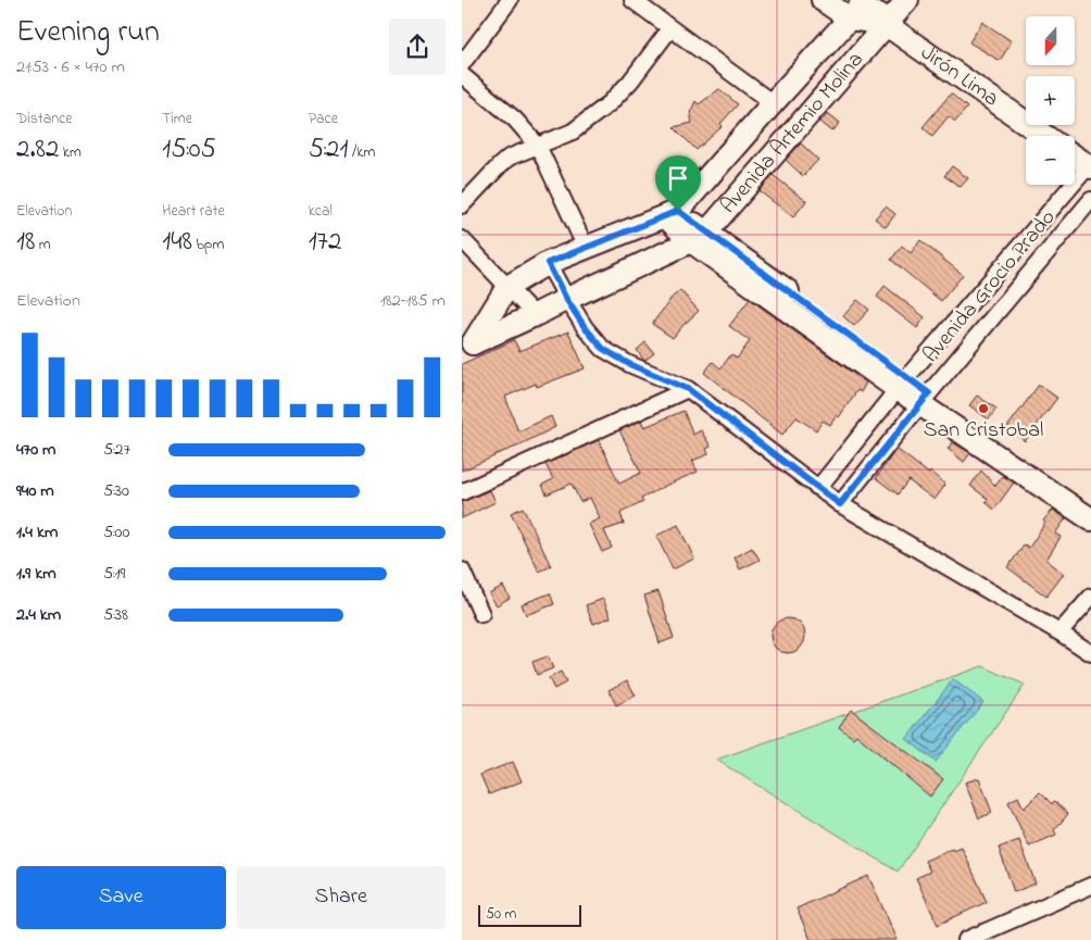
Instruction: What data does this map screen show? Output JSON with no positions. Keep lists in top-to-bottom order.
{
  "streets": {
    "street": ["Jirón Lima", "Avenida Artemio Molina", "Avenida Grocio Prado"]
  },
  "crossings": [
    ["Jirón Lima", "Avenida Artemio Molina"]
  ],
  "places": ["San Cristobal"],
  "scale_bar": "50 m",
  "north": "bottom",
  "page": {
    "heading": ["Evening run", "21:53 · 6 × 470 m"],
    "map_buttons": ["+", "−"],
    "stats": [
      ["Distance", "2.82 km"],
      ["Time", "15:05"],
      ["Pace", "5:21 /km"],
      ["Elevation", "18 m"],
      ["Heart rate", "148 bpm"],
      ["kcal", "172"]
    ],
    "chart": ["Elevation", "182–185 m"],
    "list": [
      {
        "name": "470 m",
        "note": "5:27"
      },
      {
        "name": "940 m",
        "note": "5:30"
      },
      {
        "name": "1.4 km",
        "note": "5:00"
      },
      {
        "name": "1.9 km",
        "note": "5:19"
      },
      {
        "name": "2.4 km",
        "note": "5:38"
      }
    ],
    "buttons": ["Save", "Share"],
    "scale": "50 m"
  }
}
